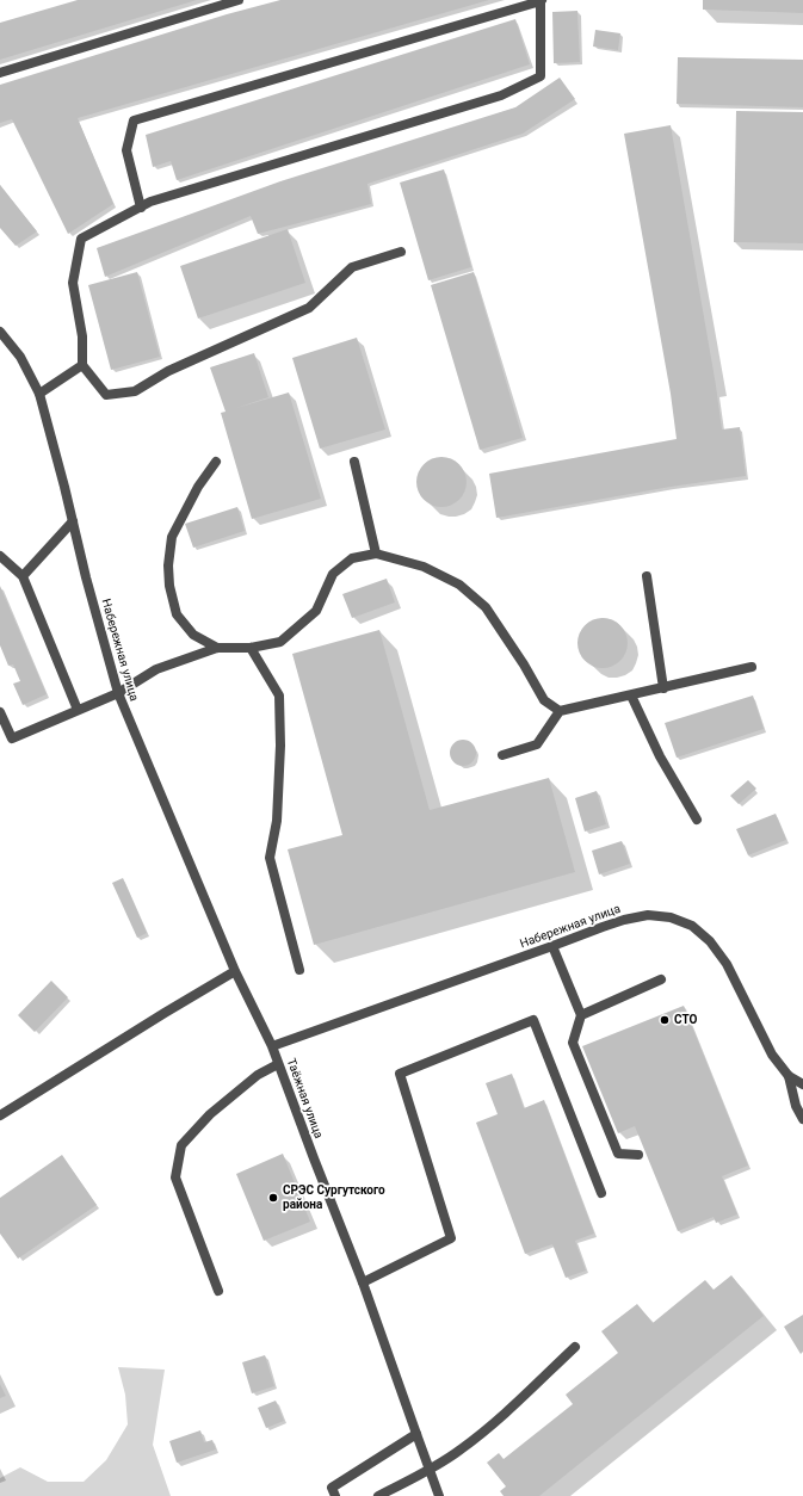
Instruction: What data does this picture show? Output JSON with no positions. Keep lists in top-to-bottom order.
{
  "streets": {
    "street": ["Набережная улица", "Таёжная улица"]
  },
  "crossings": [
    ["Набережная улица", "Таёжная улица"]
  ],
  "places": ["СТО", "СРЭС Сургутского района"]
}
